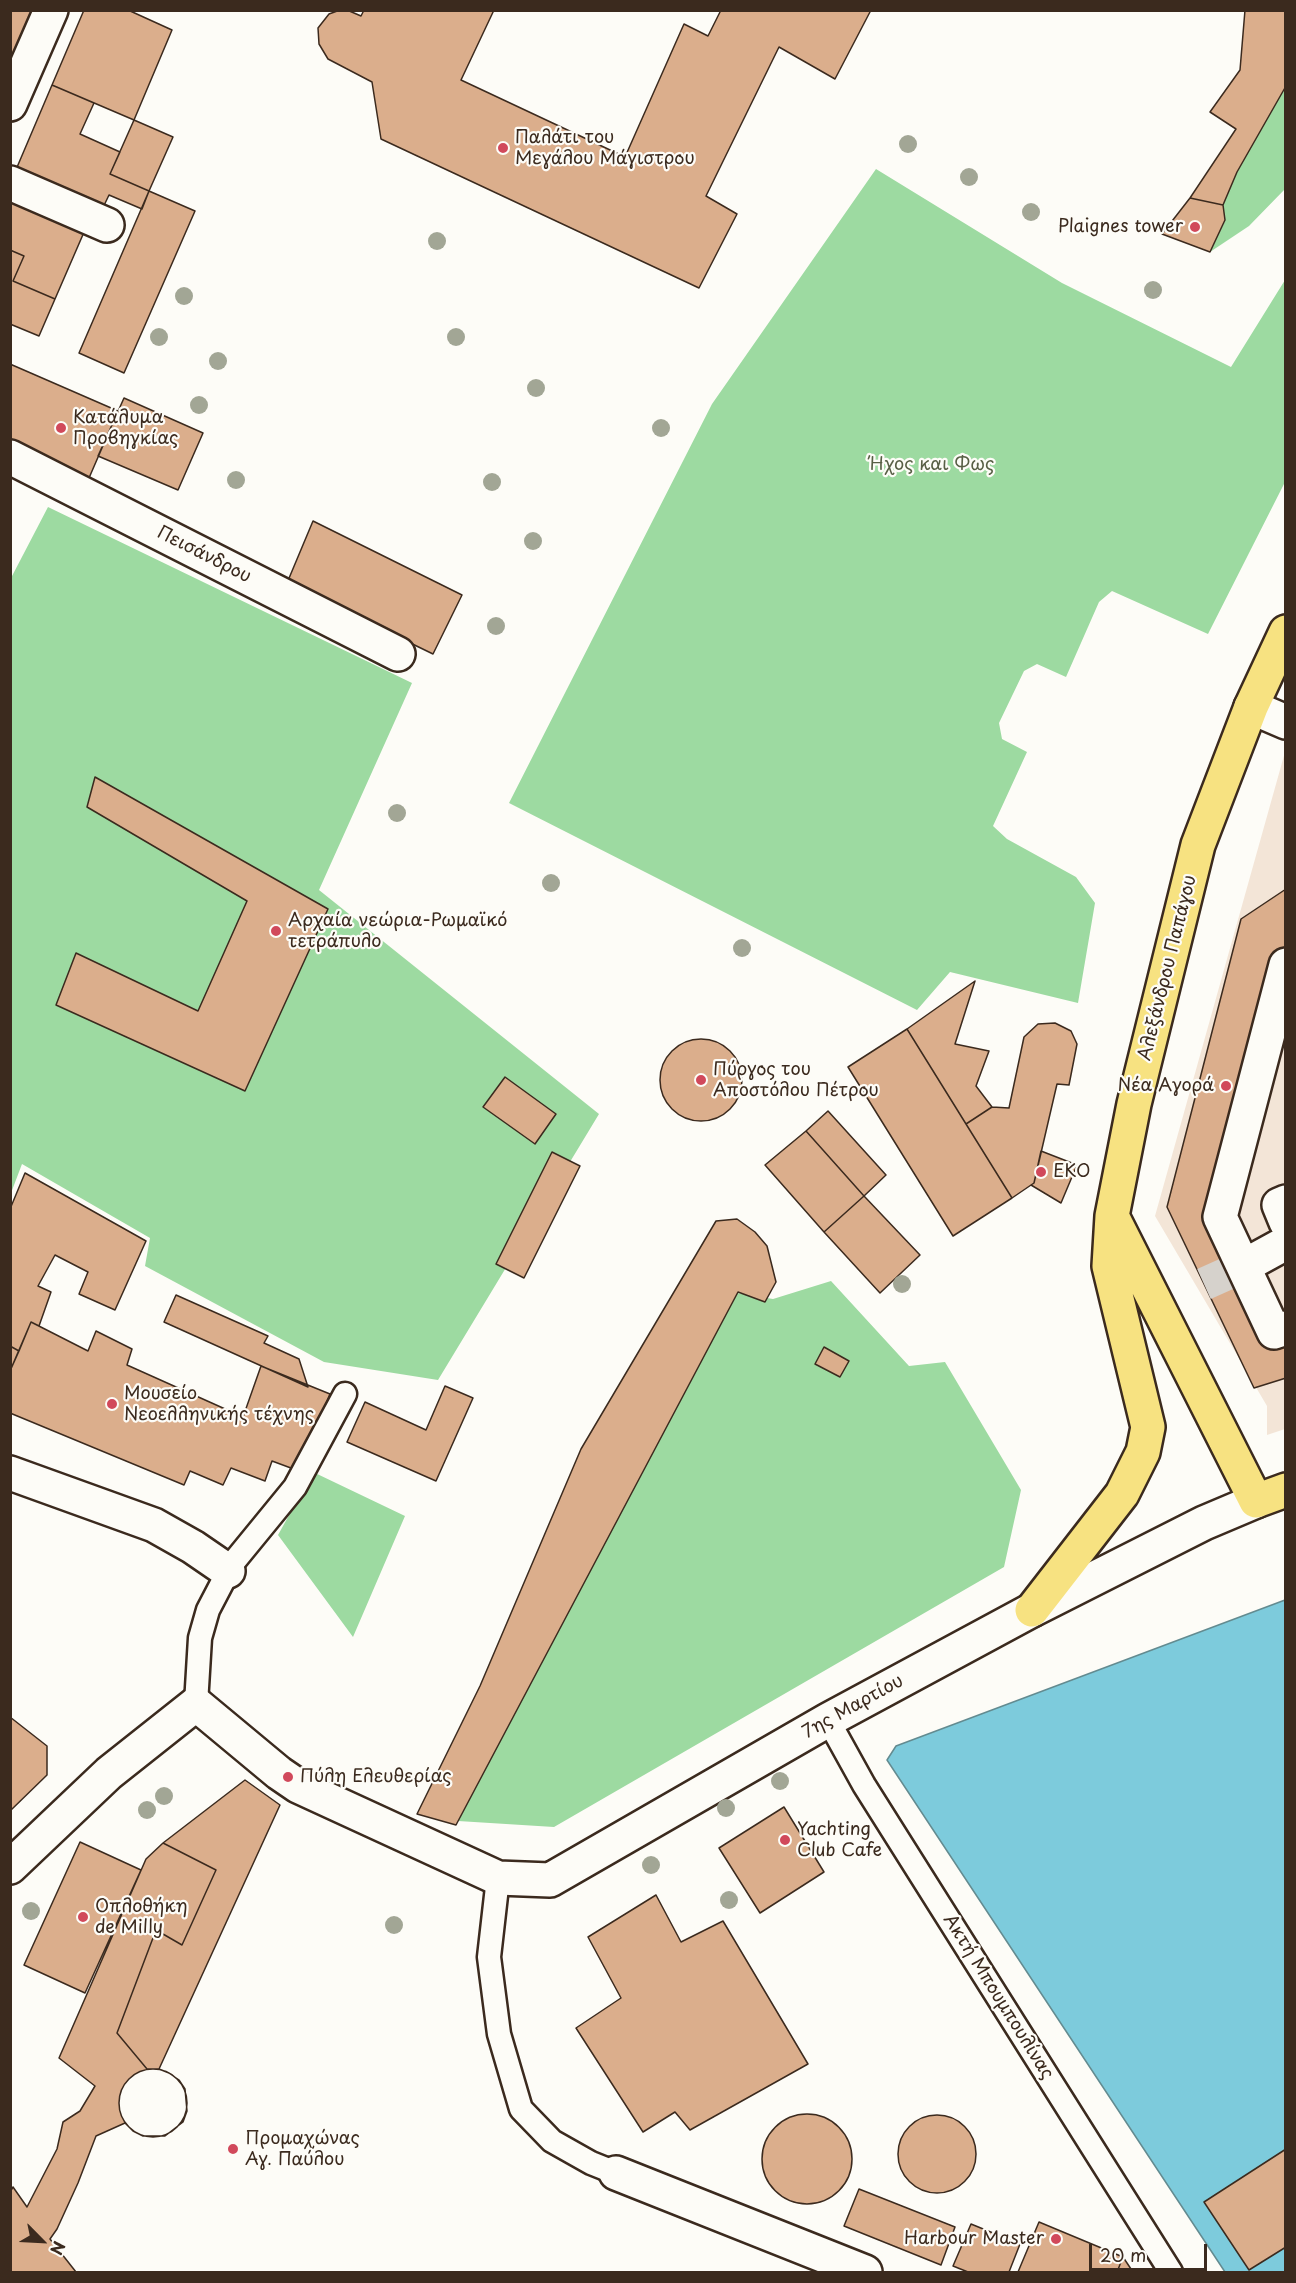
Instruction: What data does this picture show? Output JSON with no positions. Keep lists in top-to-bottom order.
{
  "streets": {
    "main road": ["Αλεξάνδρου Παπάγου"],
    "street": ["Πεισάνδρου", "7ης Μαρτίου"],
    "lane": ["Ακτή Μπουμπουλίνας"]
  },
  "crossings": [
    ["Αλεξάνδρου Παπάγου", "7ης Μαρτίου"],
    ["7ης Μαρτίου", "Ακτή Μπουμπουλίνας"]
  ],
  "parks": ["Ήχος και Φως"],
  "places": [
    "Παλάτι του Μεγάλου Μάγιστρου",
    "Plaignes tower",
    "Κατάλυμα Προβηγκίας",
    "Αρχαία νεώρια-Ρωμαϊκό τετράπυλο",
    "Πύργος του Αποστόλου Πέτρου",
    "Νέα Αγορά",
    "EKO",
    "Μουσείο Νεοελληνικής τέχνης",
    "Πύλη Ελευθερίας",
    "Yachting Club Cafe",
    "Οπλοθήκη de Milly",
    "Προμαχώνας Αγ. Παύλου",
    "Harbour Master"
  ],
  "scale_bar": "20 m",
  "north": "bottom right"
}
